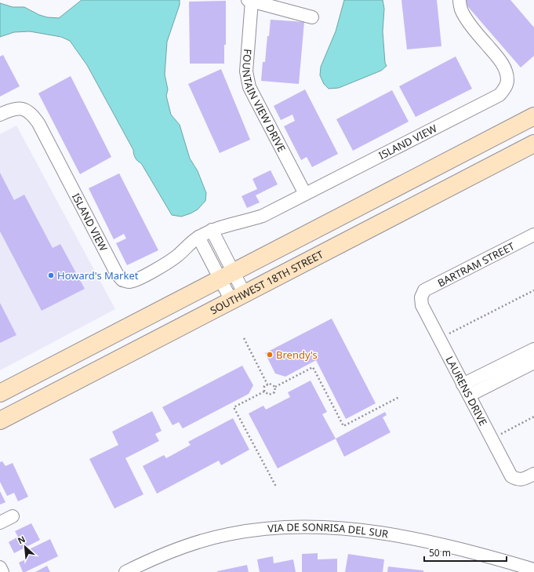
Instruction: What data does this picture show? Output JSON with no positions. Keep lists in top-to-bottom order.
{
  "streets": {
    "main road": ["SOUTHWEST 18TH STREET"],
    "street": [
      "FOUNTAIN VIEW DRIVE",
      "ISLAND VIEW",
      "BARTRAM STREET",
      "LAURENS DRIVE",
      "VIA DE SONRISA DEL SUR"
    ]
  },
  "crossings": [
    ["FOUNTAIN VIEW DRIVE", "ISLAND VIEW"],
    ["BARTRAM STREET", "LAURENS DRIVE"]
  ],
  "places": ["Howard's Market", "Brendy's"],
  "scale_bar": "50 m",
  "north": "top left"
}
